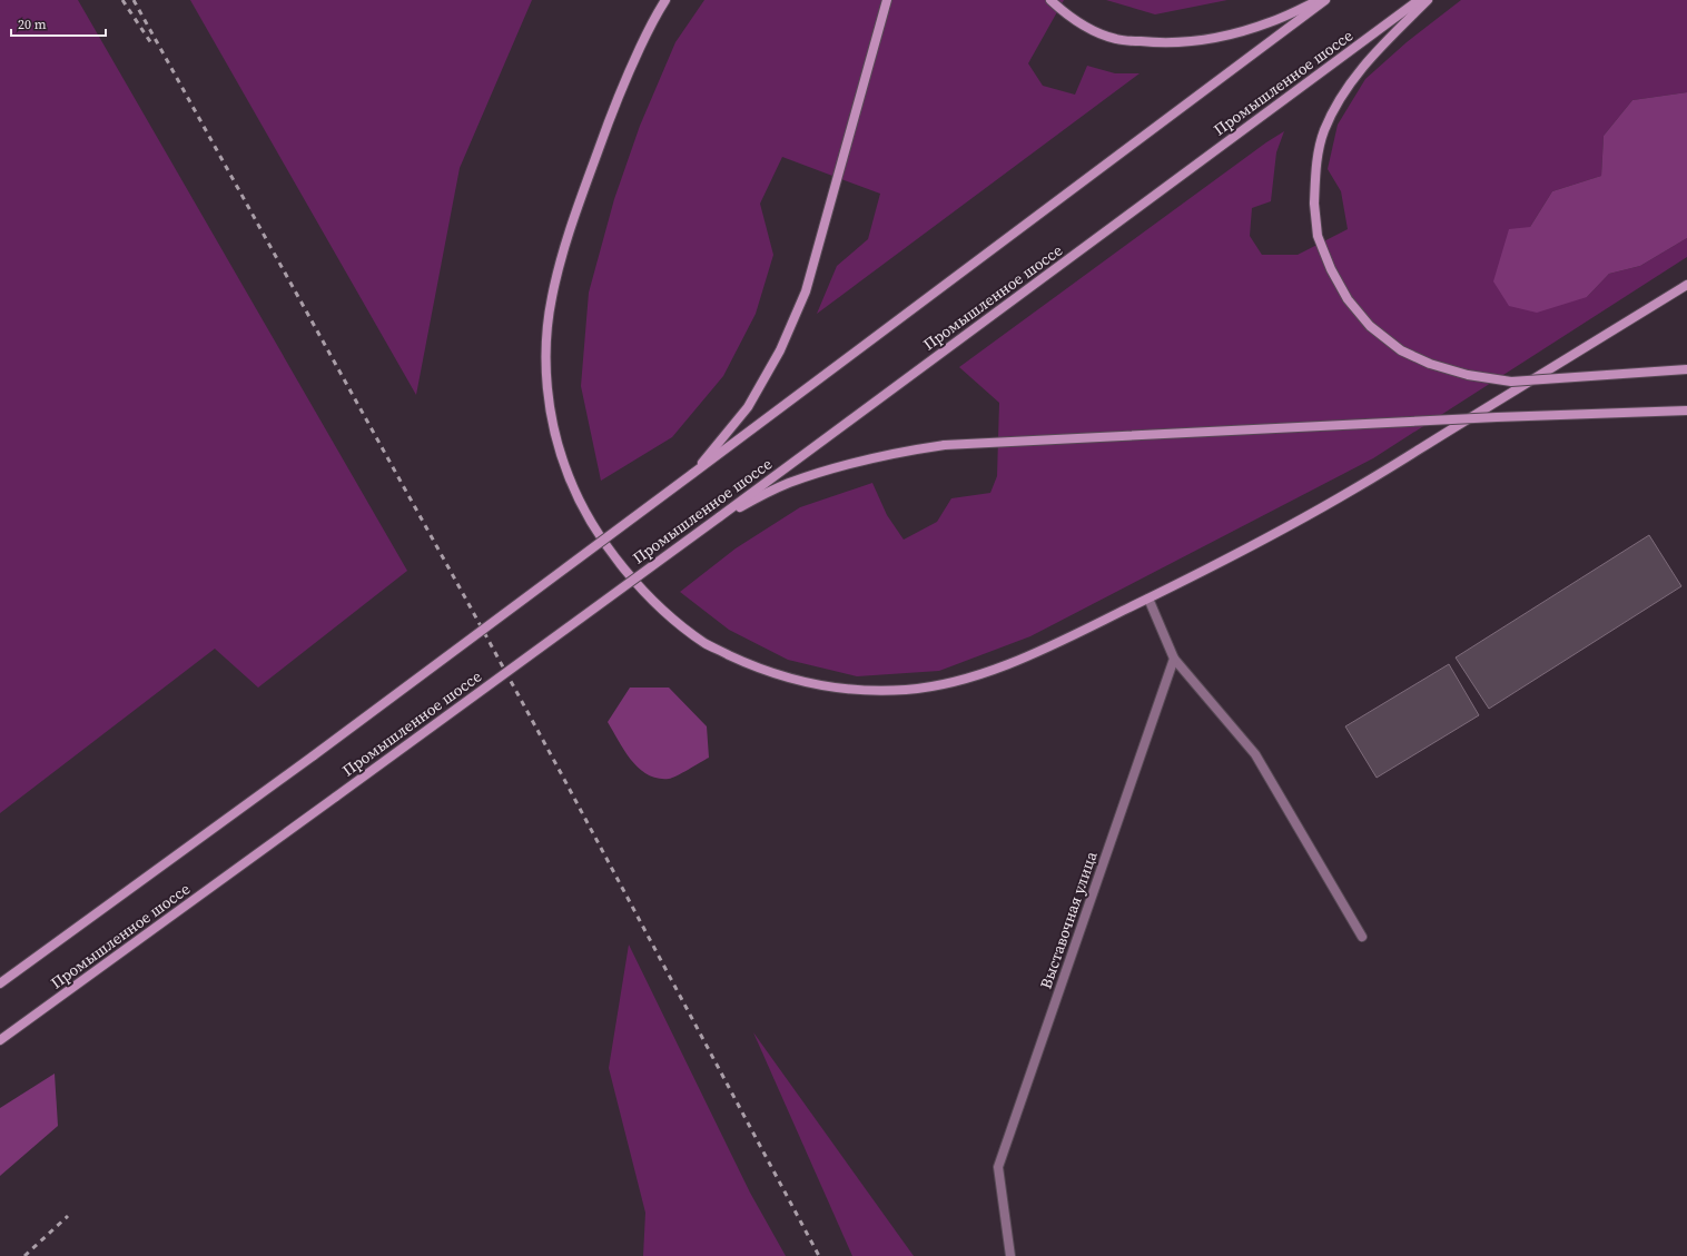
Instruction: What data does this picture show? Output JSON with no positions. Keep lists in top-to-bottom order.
{
  "streets": {
    "main road": ["Промышленное шоссе"],
    "street": ["Выставочная улица"]
  },
  "scale_bar": "20 m"
}
